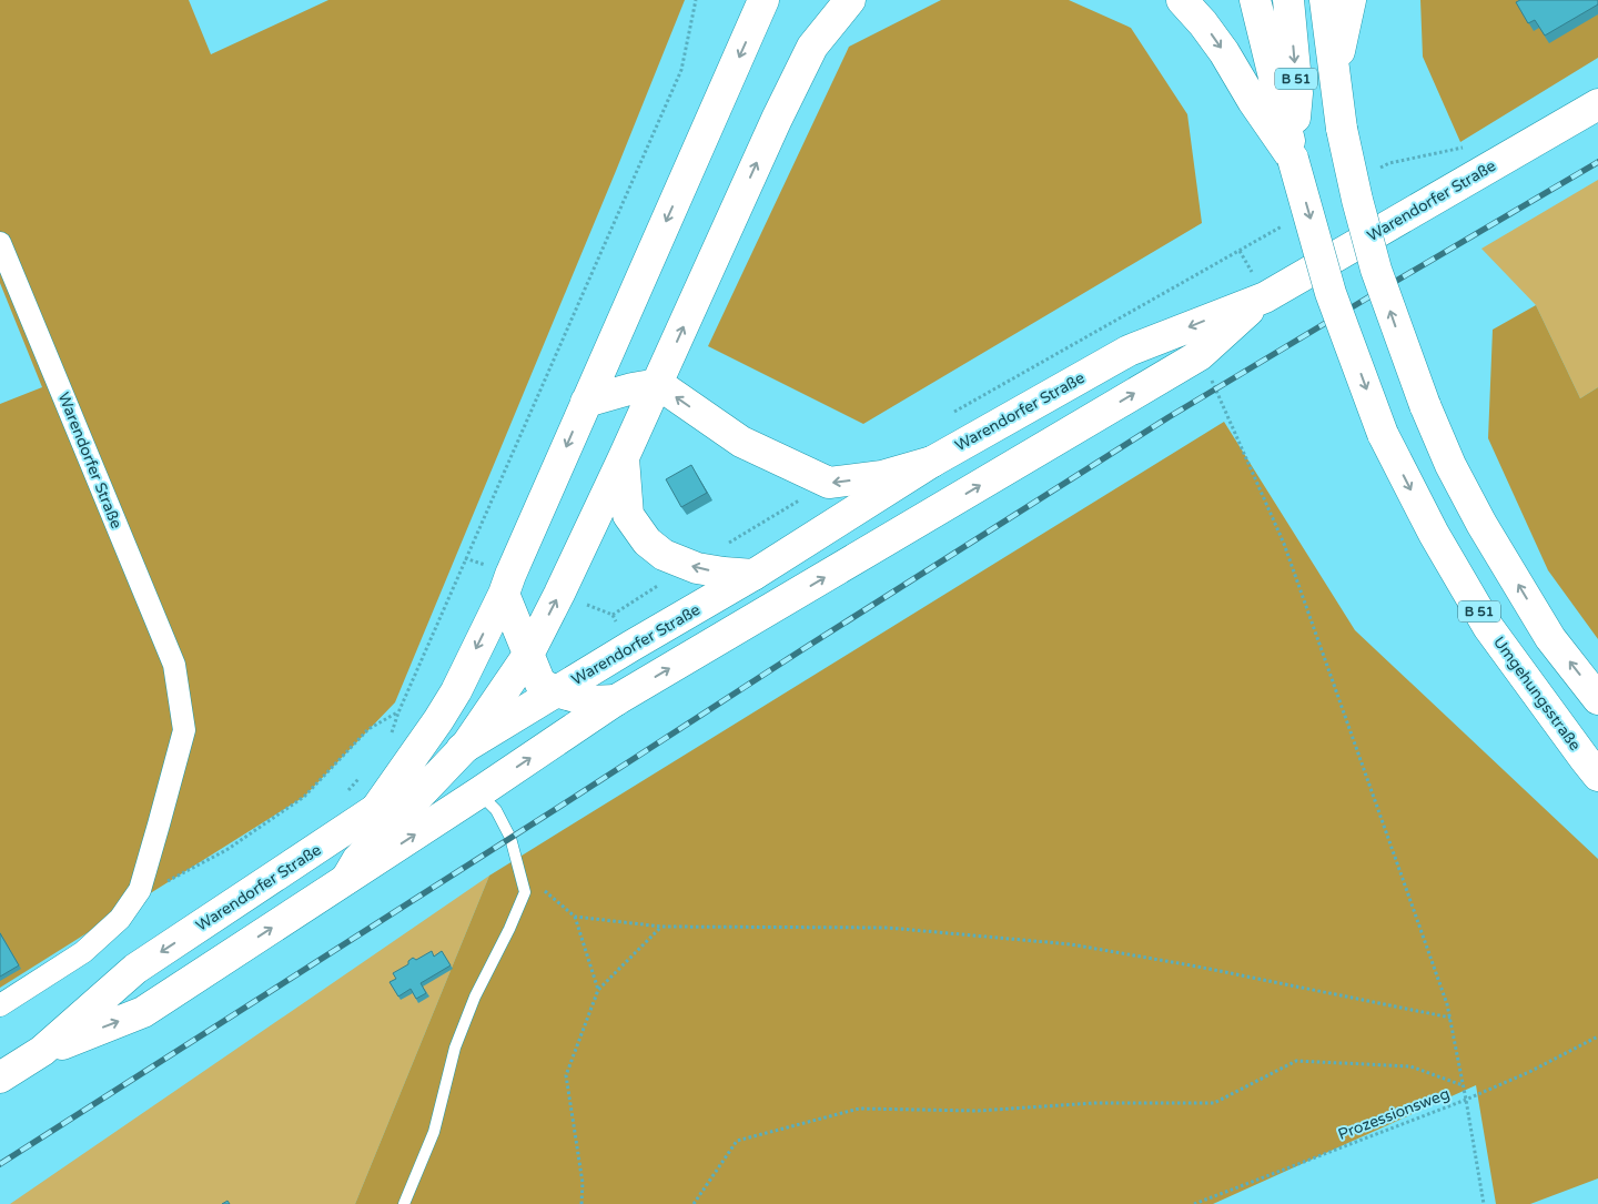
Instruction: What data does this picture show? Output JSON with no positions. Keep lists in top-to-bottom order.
{
  "streets": {
    "main road": ["B 51", "Warendorfer Straße", "Umgehungsstraße"],
    "path": ["Prozessionsweg"]
  },
  "crossings": [
    ["B 51", "Umgehungsstraße"]
  ]
}
